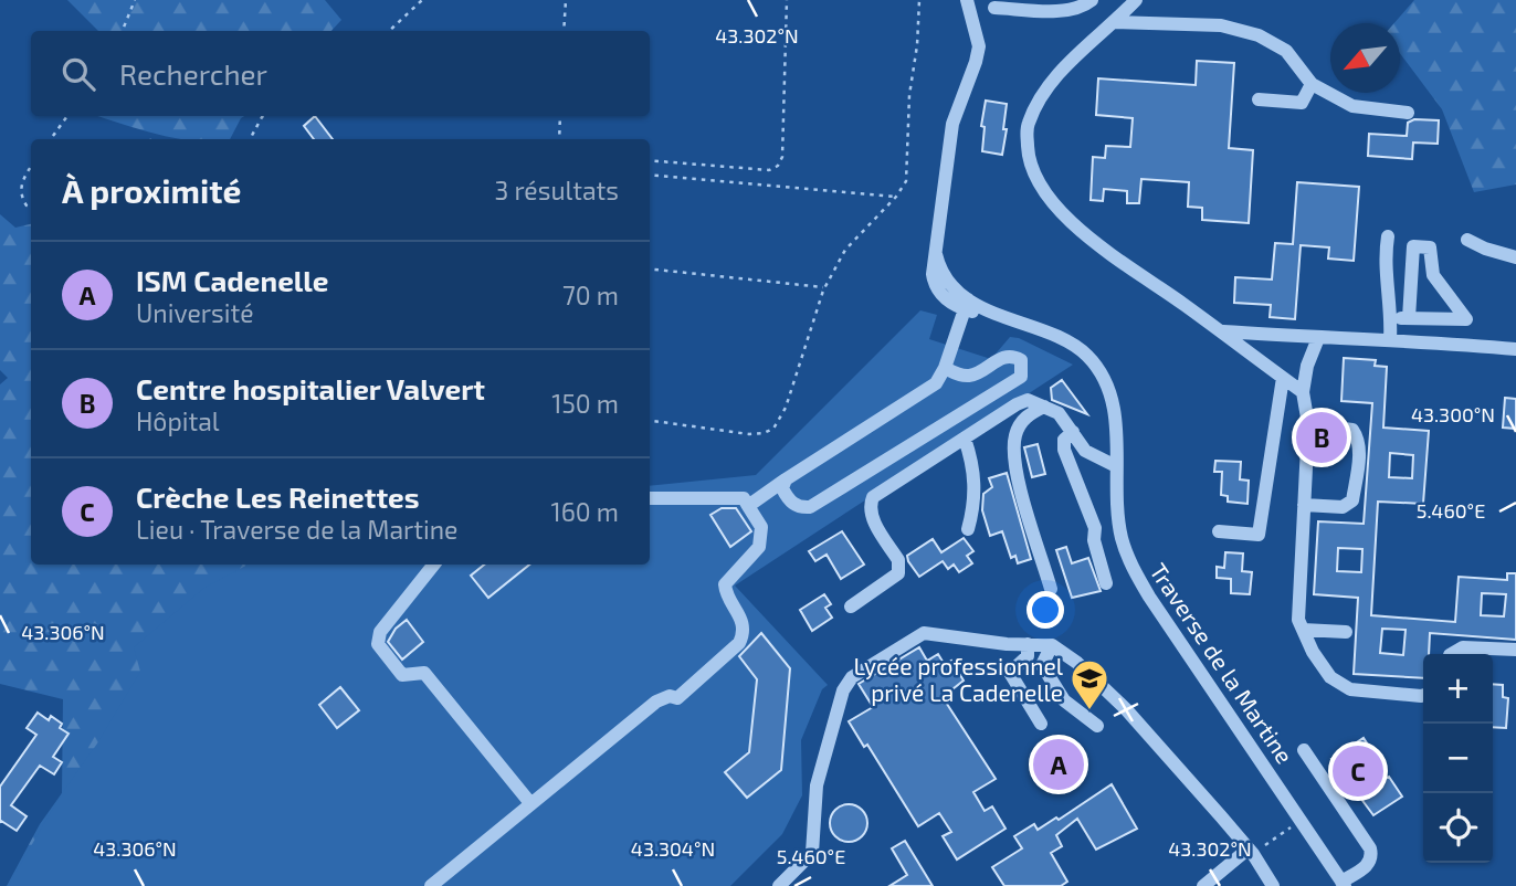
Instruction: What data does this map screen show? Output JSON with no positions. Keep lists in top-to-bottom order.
{
  "streets": {
    "street": ["Traverse de la Martine"]
  },
  "places": {
    "school or university": ["Lycée professionnel privé La Cadenelle"]
  },
  "north": "bottom left",
  "page": {
    "search": "Rechercher",
    "heading": ["À proximité", "3 résultats"],
    "list": [
      {
        "mark": "A",
        "name": "ISM Cadenelle",
        "note": "Université",
        "value": "70 m"
      },
      {
        "mark": "B",
        "name": "Centre hospitalier Valvert",
        "note": "Hôpital",
        "value": "150 m"
      },
      {
        "mark": "C",
        "name": "Crèche Les Reinettes",
        "note": "Lieu · Traverse de la Martine",
        "value": "160 m"
      }
    ],
    "pins": ["B", "A", "C"],
    "map_buttons": ["+", "−"]
  },
  "coordinates": [
    "43.302°N",
    "43.300°N",
    "5.460°E",
    "43.306°N",
    "43.304°N"
  ]
}
